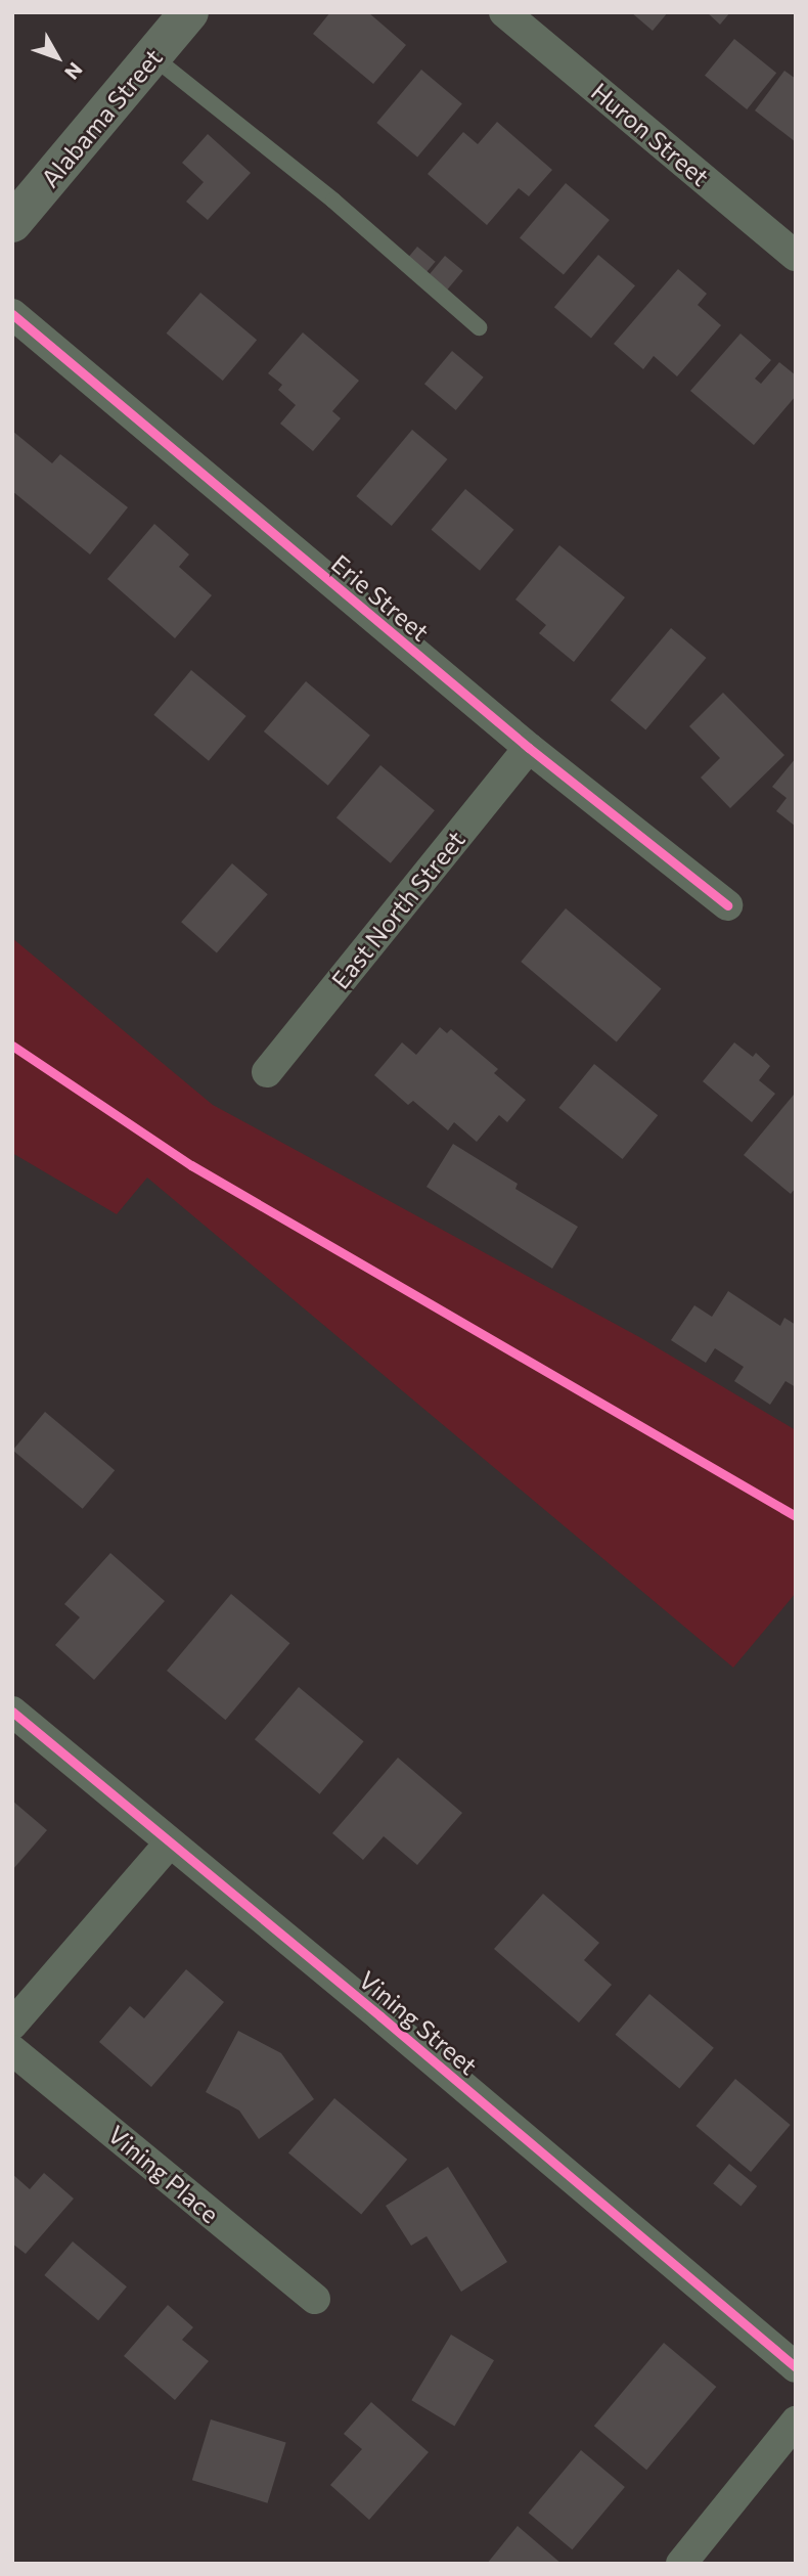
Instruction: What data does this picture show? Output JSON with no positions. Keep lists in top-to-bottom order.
{
  "streets": {
    "main road": ["Alabama Street"],
    "street": [
      "Huron Street",
      "Erie Street",
      "East North Street",
      "Vining Street",
      "Vining Place"
    ]
  },
  "crossings": [
    ["Erie Street", "East North Street"]
  ],
  "north": "bottom right"
}
